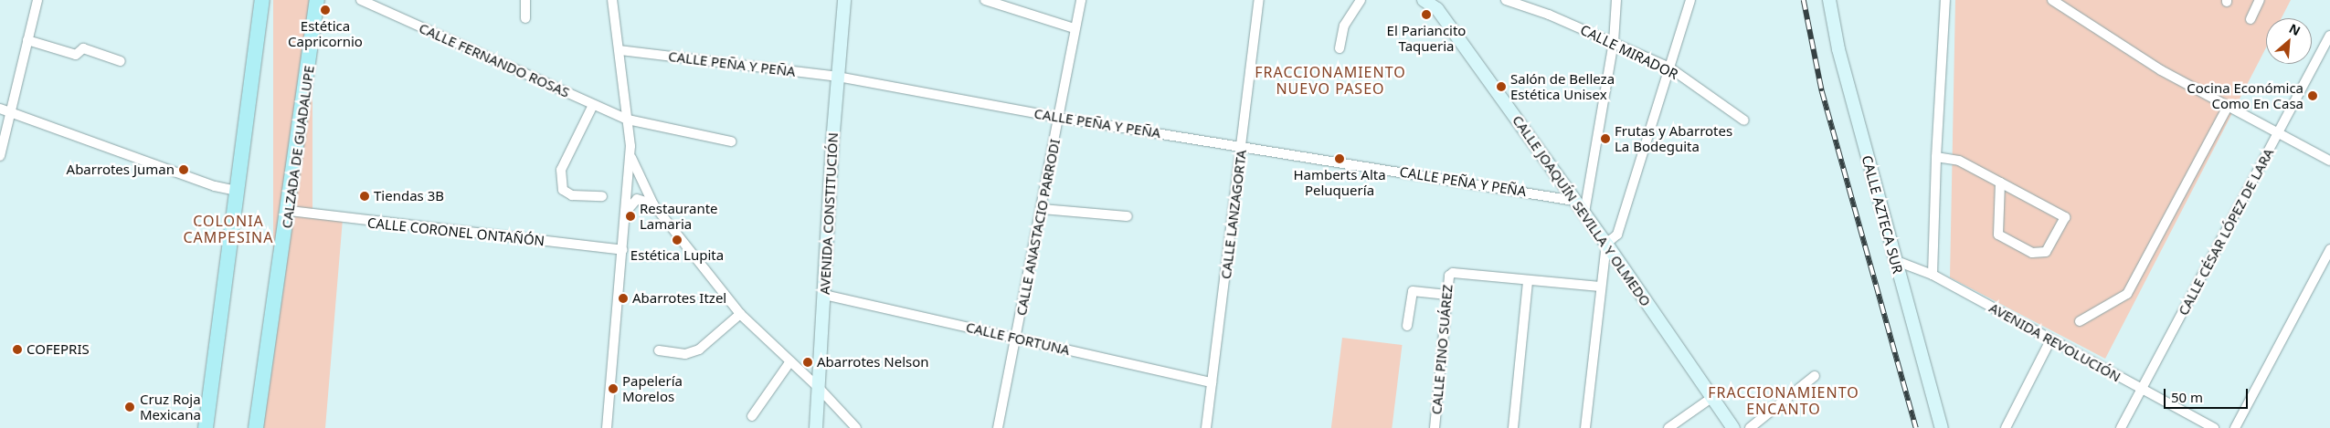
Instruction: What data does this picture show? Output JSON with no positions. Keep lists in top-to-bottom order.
{
  "streets": {
    "main road": ["CALZADA DE GUADALUPE"],
    "street": [
      "CALLE MIRADOR",
      "CALLE FERNANDO ROSAS",
      "CALLE PEÑA Y PEÑA",
      "CALLE JOAQUÍN SEVILLA Y OLMEDO",
      "AVENIDA CONSTITUCIÓN",
      "CALLE LANZAGORTA",
      "CALLE AZTECA SUR",
      "CALLE ANASTACIO PARRODI",
      "CALLE CORONEL ONTAÑÓN",
      "CALLE CÉSAR LÓPEZ DE LARA",
      "CALLE FORTUNA",
      "AVENIDA REVOLUCIÓN",
      "CALLE PINO SUÁREZ"
    ]
  },
  "crossings": [
    ["CALLE PEÑA Y PEÑA", "CALLE JOAQUÍN SEVILLA Y OLMEDO"],
    ["CALLE PEÑA Y PEÑA", "AVENIDA CONSTITUCIÓN"],
    ["CALLE PEÑA Y PEÑA", "CALLE LANZAGORTA"],
    ["CALLE PEÑA Y PEÑA", "CALLE ANASTACIO PARRODI"],
    ["CALZADA DE GUADALUPE", "CALLE CORONEL ONTAÑÓN"],
    ["AVENIDA CONSTITUCIÓN", "CALLE FORTUNA"],
    ["CALLE LANZAGORTA", "CALLE FORTUNA"],
    ["CALLE AZTECA SUR", "AVENIDA REVOLUCIÓN"],
    ["CALLE ANASTACIO PARRODI", "CALLE FORTUNA"],
    ["CALLE CÉSAR LÓPEZ DE LARA", "AVENIDA REVOLUCIÓN"]
  ],
  "districts": ["FRACCIONAMIENTO NUEVO PASEO", "COLONIA CAMPESINA", "FRACCIONAMIENTO ENCANTO"],
  "places": [
    "Estética Capricornio",
    "El Pariancito Taqueria",
    "Salón de Belleza Estética Unisex",
    "Cocina Económica Como En Casa",
    "Frutas y Abarrotes La Bodeguita",
    "Hamberts Alta Peluquería",
    "Abarrotes Juman",
    "Tiendas 3B",
    "Restaurante Lamaria",
    "Estética Lupita",
    "Abarrotes Itzel",
    "COFEPRIS",
    "Abarrotes Nelson",
    "Papelería Morelos",
    "Cruz Roja Mexicana"
  ],
  "scale_bar": "50 m",
  "north": "top right"
}
